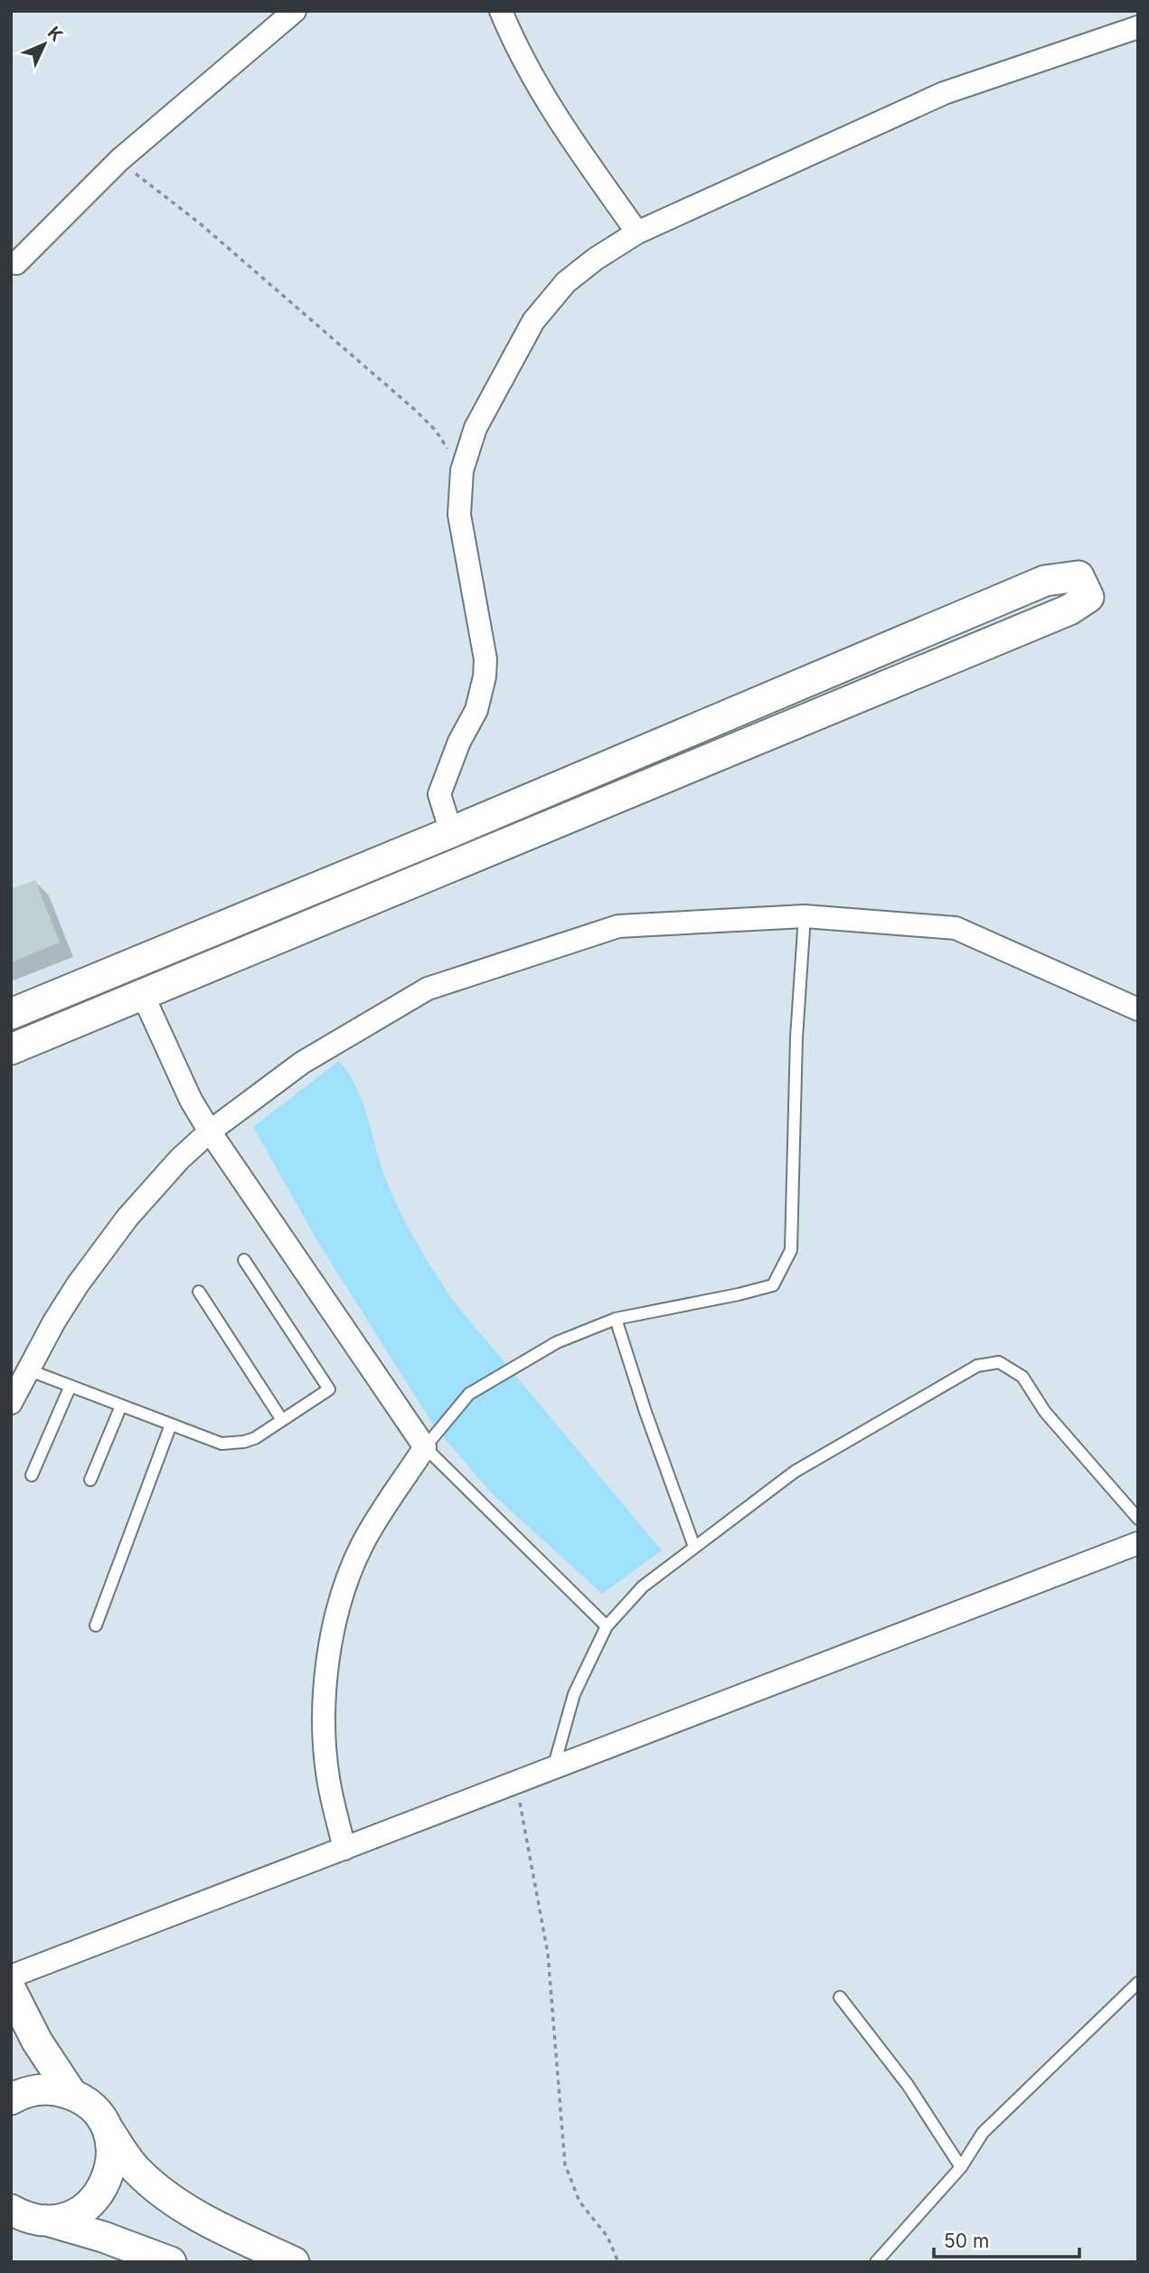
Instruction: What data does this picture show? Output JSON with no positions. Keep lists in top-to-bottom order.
{
  "scale_bar": "50 m",
  "north": "top right"
}
